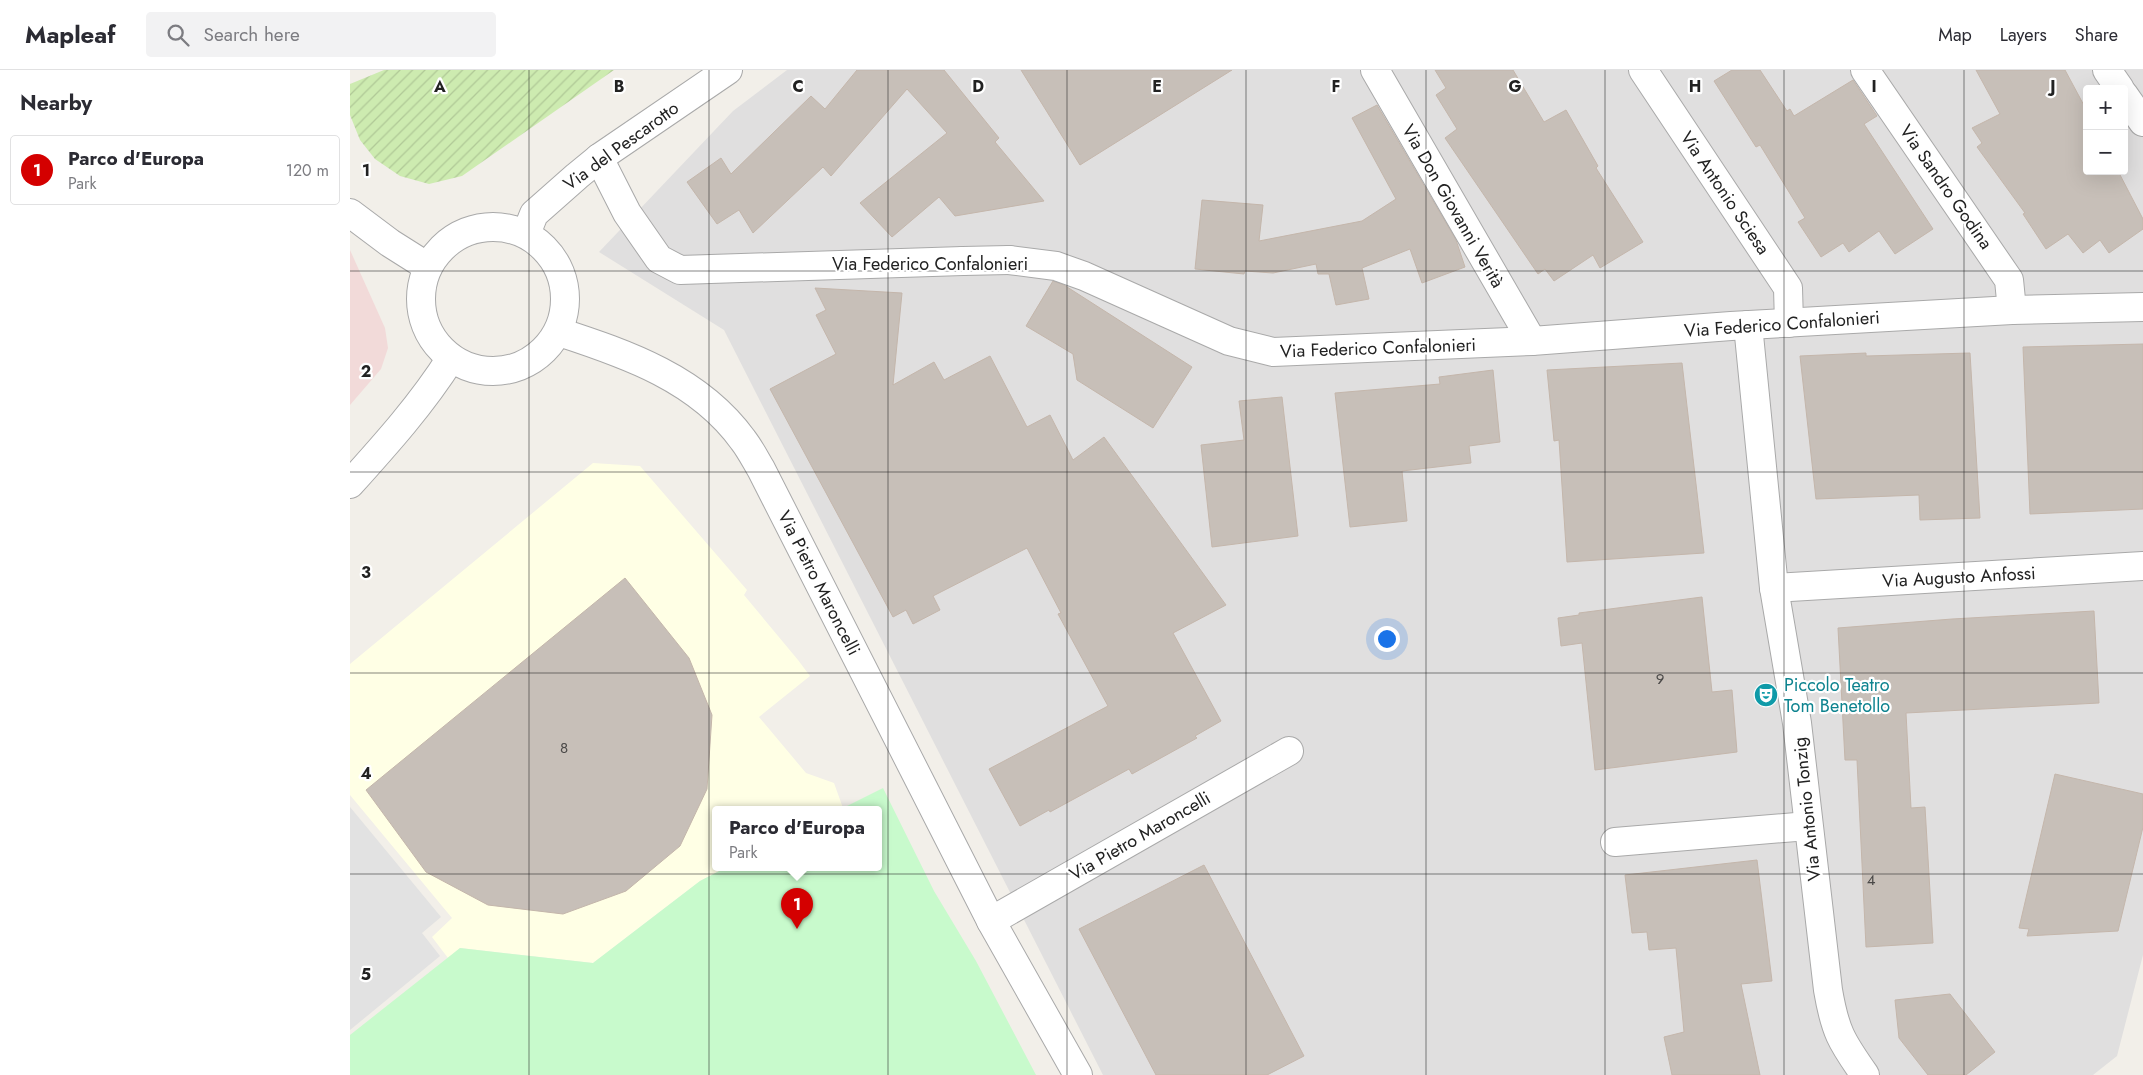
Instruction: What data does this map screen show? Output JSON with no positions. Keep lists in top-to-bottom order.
{
  "streets": {
    "street": [
      "Via del Pescarotto",
      "Via Sandro Godina",
      "Via Antonio Sciesa",
      "Via Don Giovanni Verità",
      "Via Federico Confalonieri",
      "Via Augusto Anfossi",
      "Via Pietro Maroncelli",
      "Via Antonio Tonzig"
    ]
  },
  "crossings": [
    ["Via del Pescarotto", "Via Federico Confalonieri"],
    ["Via del Pescarotto", "Via Pietro Maroncelli"],
    ["Via Sandro Godina", "Via Federico Confalonieri"],
    ["Via Antonio Sciesa", "Via Federico Confalonieri"],
    ["Via Don Giovanni Verità", "Via Federico Confalonieri"],
    ["Via Federico Confalonieri", "Via Antonio Tonzig"],
    ["Via Augusto Anfossi", "Via Antonio Tonzig"]
  ],
  "places": {
    "theatre": ["Piccolo Teatro Tom Benetollo"]
  },
  "house_numbers": ["9", "8", "4"],
  "page": {
    "header": "Mapleaf",
    "search": "Search here",
    "nav": ["Map", "Layers", "Share"],
    "heading": "Nearby",
    "map_buttons": ["+", "−"],
    "list": [
      {
        "mark": "1",
        "name": "Parco d'Europa",
        "note": "Park",
        "value": "120 m"
      }
    ],
    "popup": ["Parco d'Europa", "Park"],
    "pins": "1"
  },
  "grid": {
    "columns": [
      "A",
      "B",
      "C",
      "D",
      "E",
      "F",
      "G",
      "H",
      "I",
      "J"
    ],
    "rows": [
      "1",
      "2",
      "3",
      "4",
      "5"
    ]
  }
}
